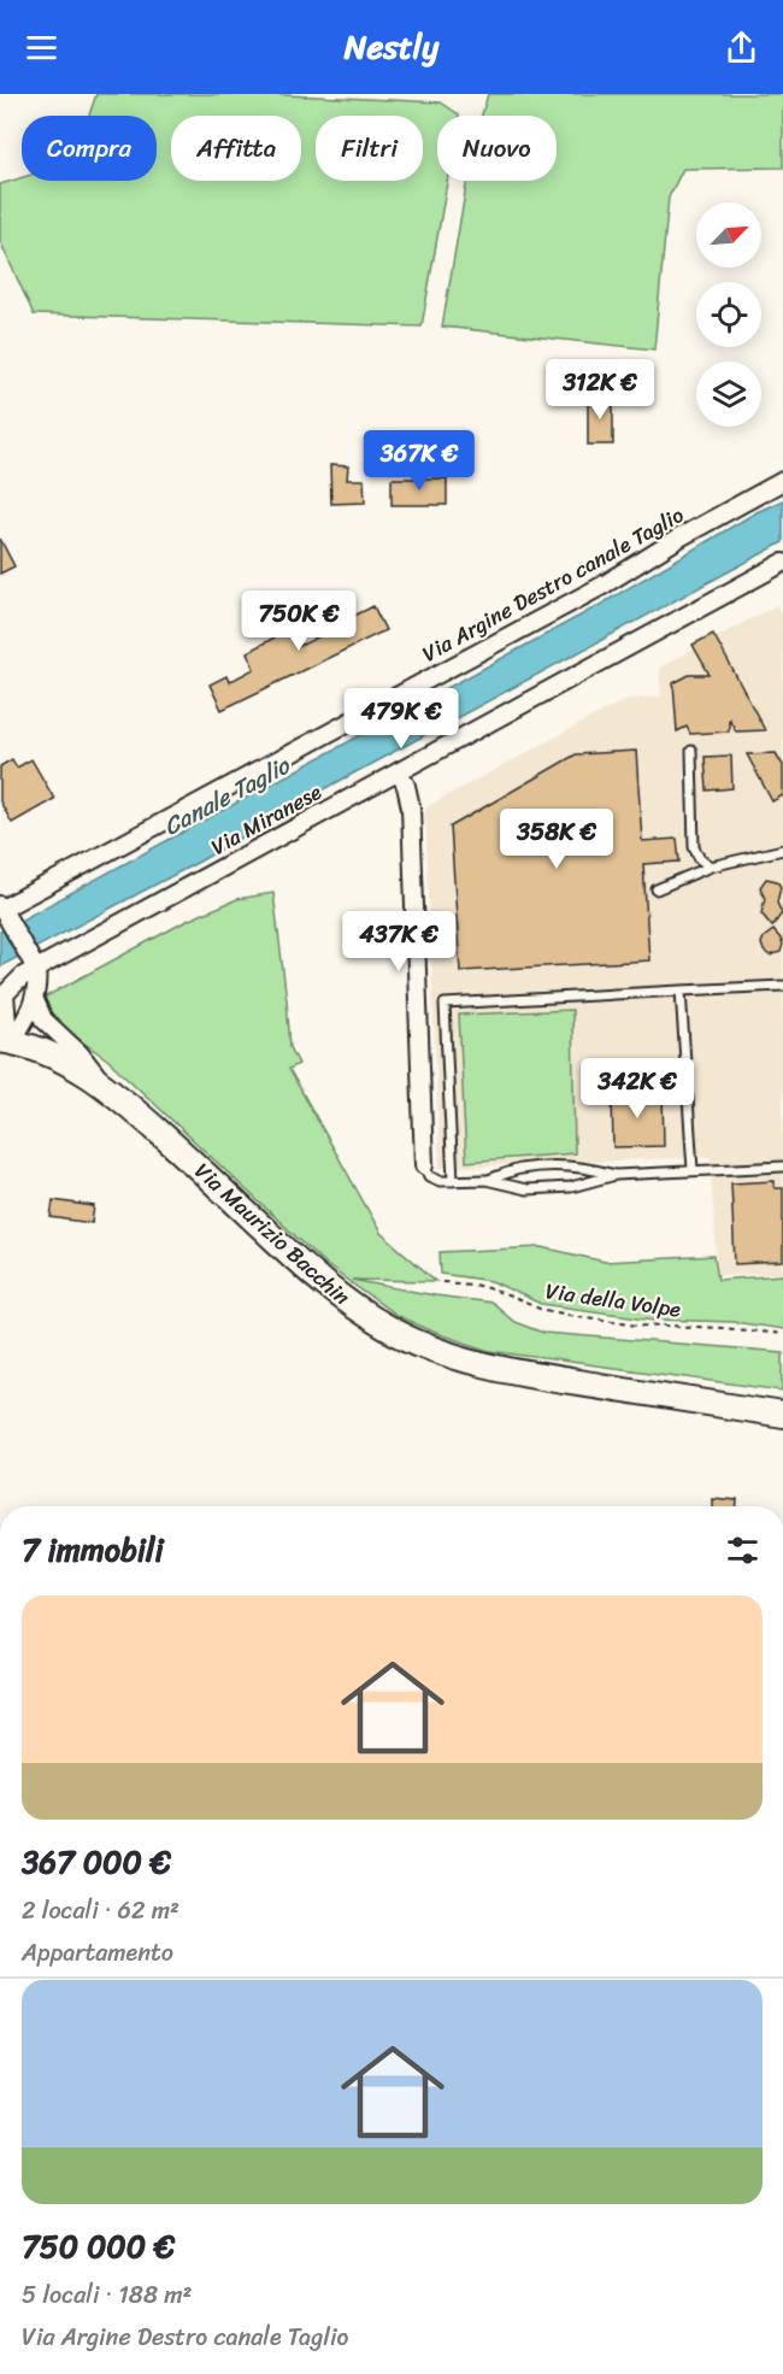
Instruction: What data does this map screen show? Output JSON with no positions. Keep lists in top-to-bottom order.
{
  "streets": {
    "main road": ["Via Maurizio Bacchin"],
    "street": ["Via Argine Destro canale Taglio", "Via Miranese"],
    "path": ["Via della Volpe"]
  },
  "crossings": [
    ["Via Miranese", "Via Maurizio Bacchin"]
  ],
  "water": ["Canale Taglio"],
  "north": "top right",
  "page": {
    "header": "Nestly",
    "chip": [
      "Compra",
      "Affitta",
      "Filtri",
      "Nuovo"
    ],
    "price": [
      "312K €",
      "367K €",
      "750K €",
      "479K €",
      "358K €",
      "437K €",
      "342K €"
    ],
    "heading": "7 immobili",
    "list": [
      {
        "name": "367 000 €",
        "note": "2 locali · 62 m² · Appartamento"
      },
      {
        "name": "750 000 €",
        "note": "5 locali · 188 m² · Via Argine Destro canale Taglio"
      }
    ]
  }
}
